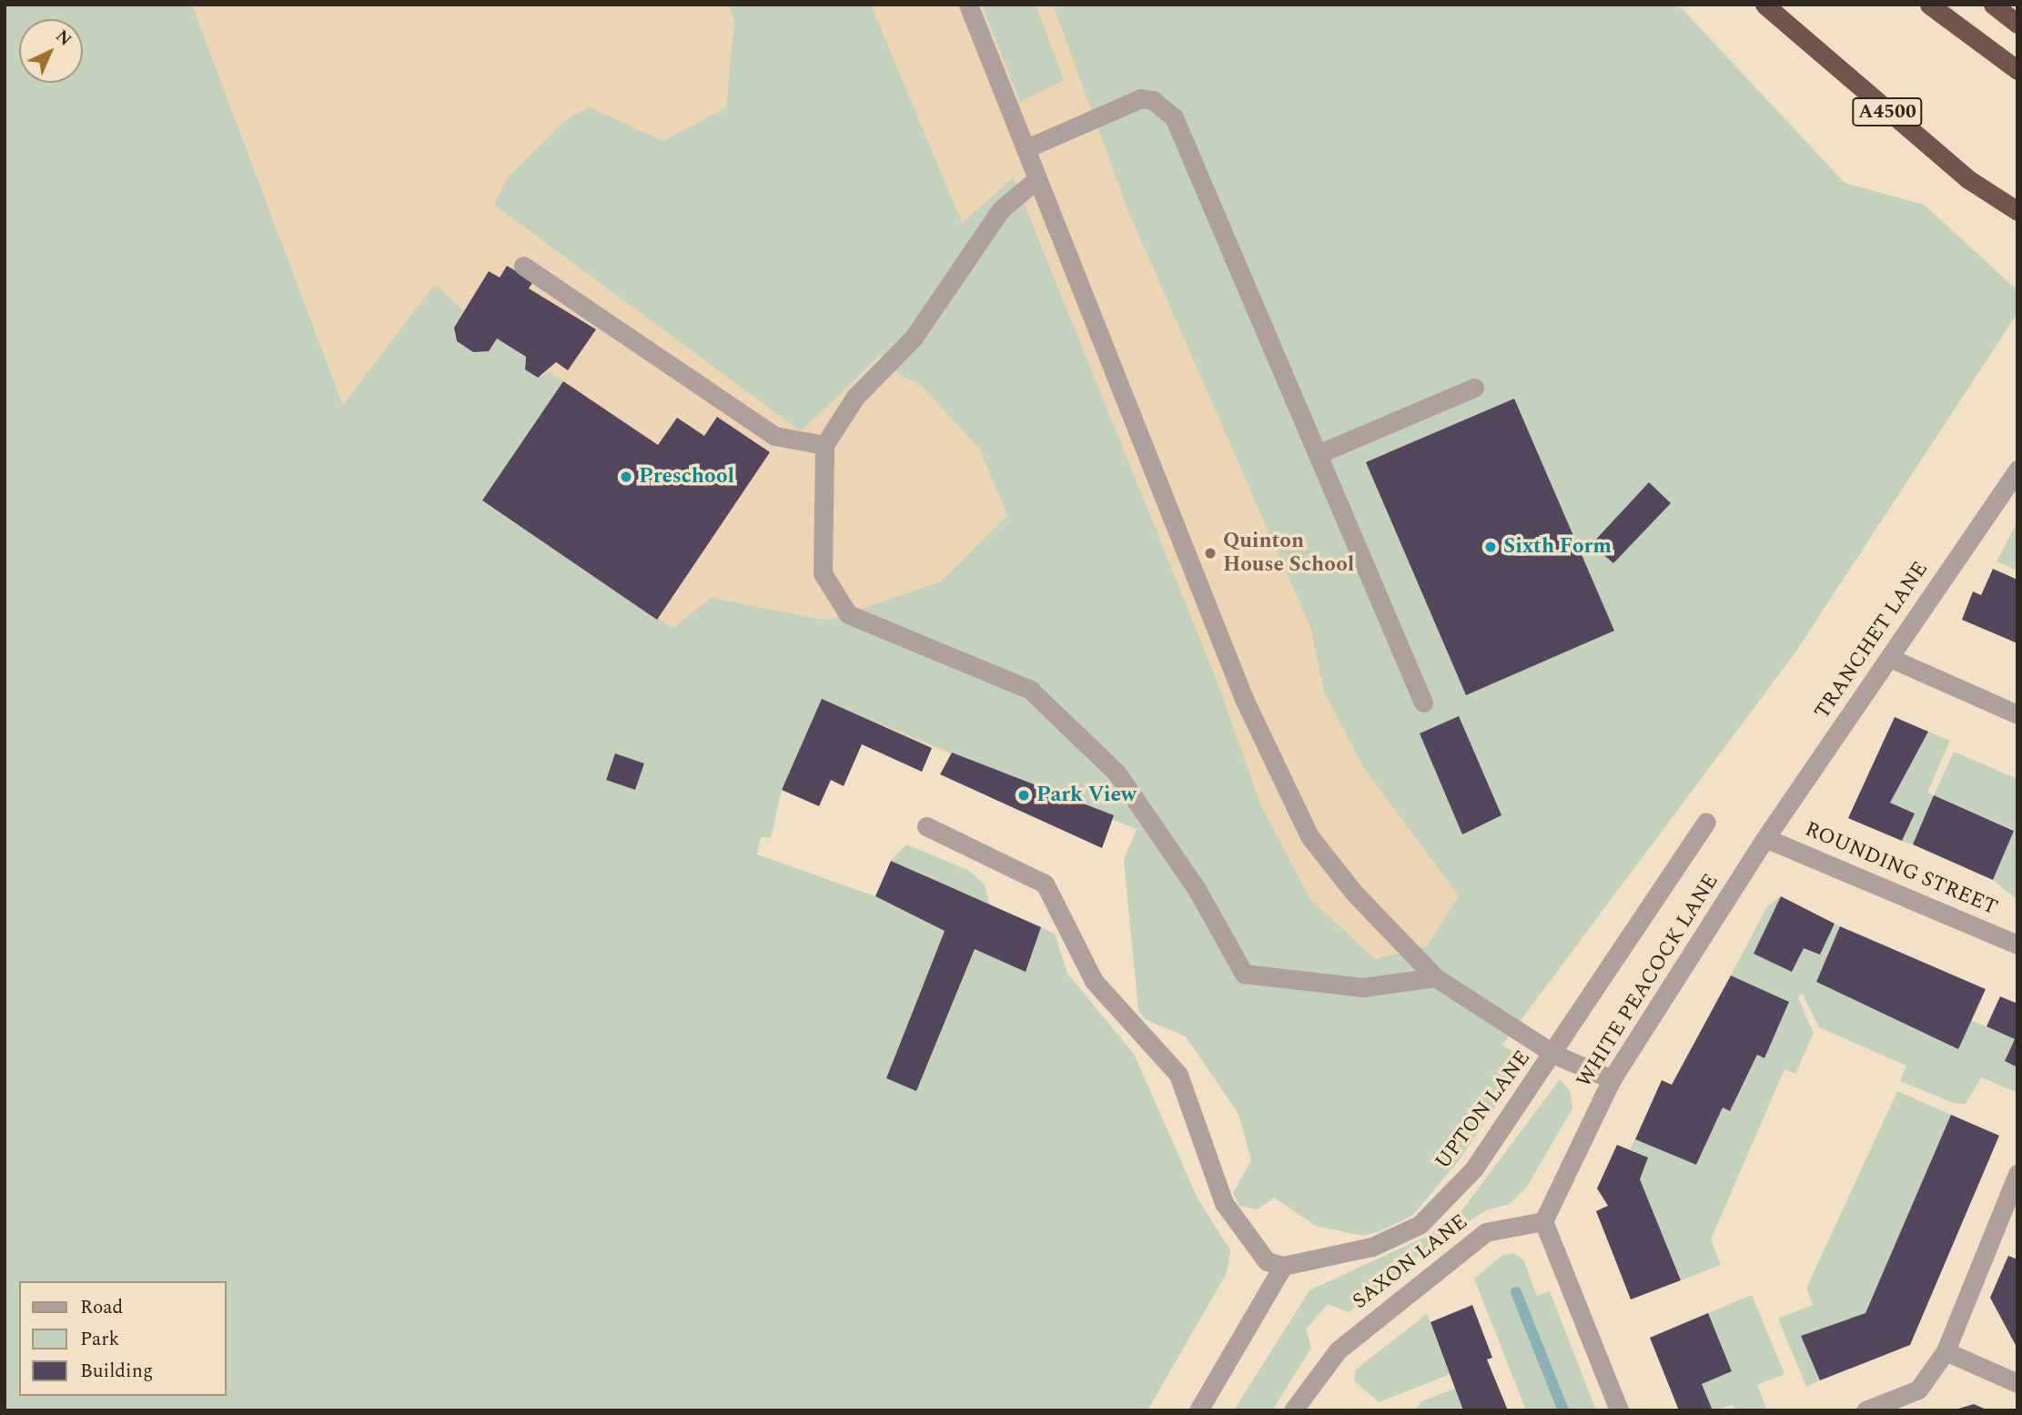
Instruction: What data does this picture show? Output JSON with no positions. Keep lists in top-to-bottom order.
{
  "streets": {
    "highway": ["A4500"],
    "street": [
      "TRANCHET LANE",
      "ROUNDING STREET",
      "WHITE PEACOCK LANE",
      "UPTON LANE",
      "SAXON LANE"
    ]
  },
  "crossings": [
    ["TRANCHET LANE", "ROUNDING STREET"],
    ["TRANCHET LANE", "WHITE PEACOCK LANE"],
    ["ROUNDING STREET", "WHITE PEACOCK LANE"],
    ["WHITE PEACOCK LANE", "SAXON LANE"]
  ],
  "places": [
    "Preschool",
    "Sixth Form",
    "Quinton House School",
    "Park View"
  ],
  "legend": ["Road", "Park", "Building"],
  "north": "top right"
}
